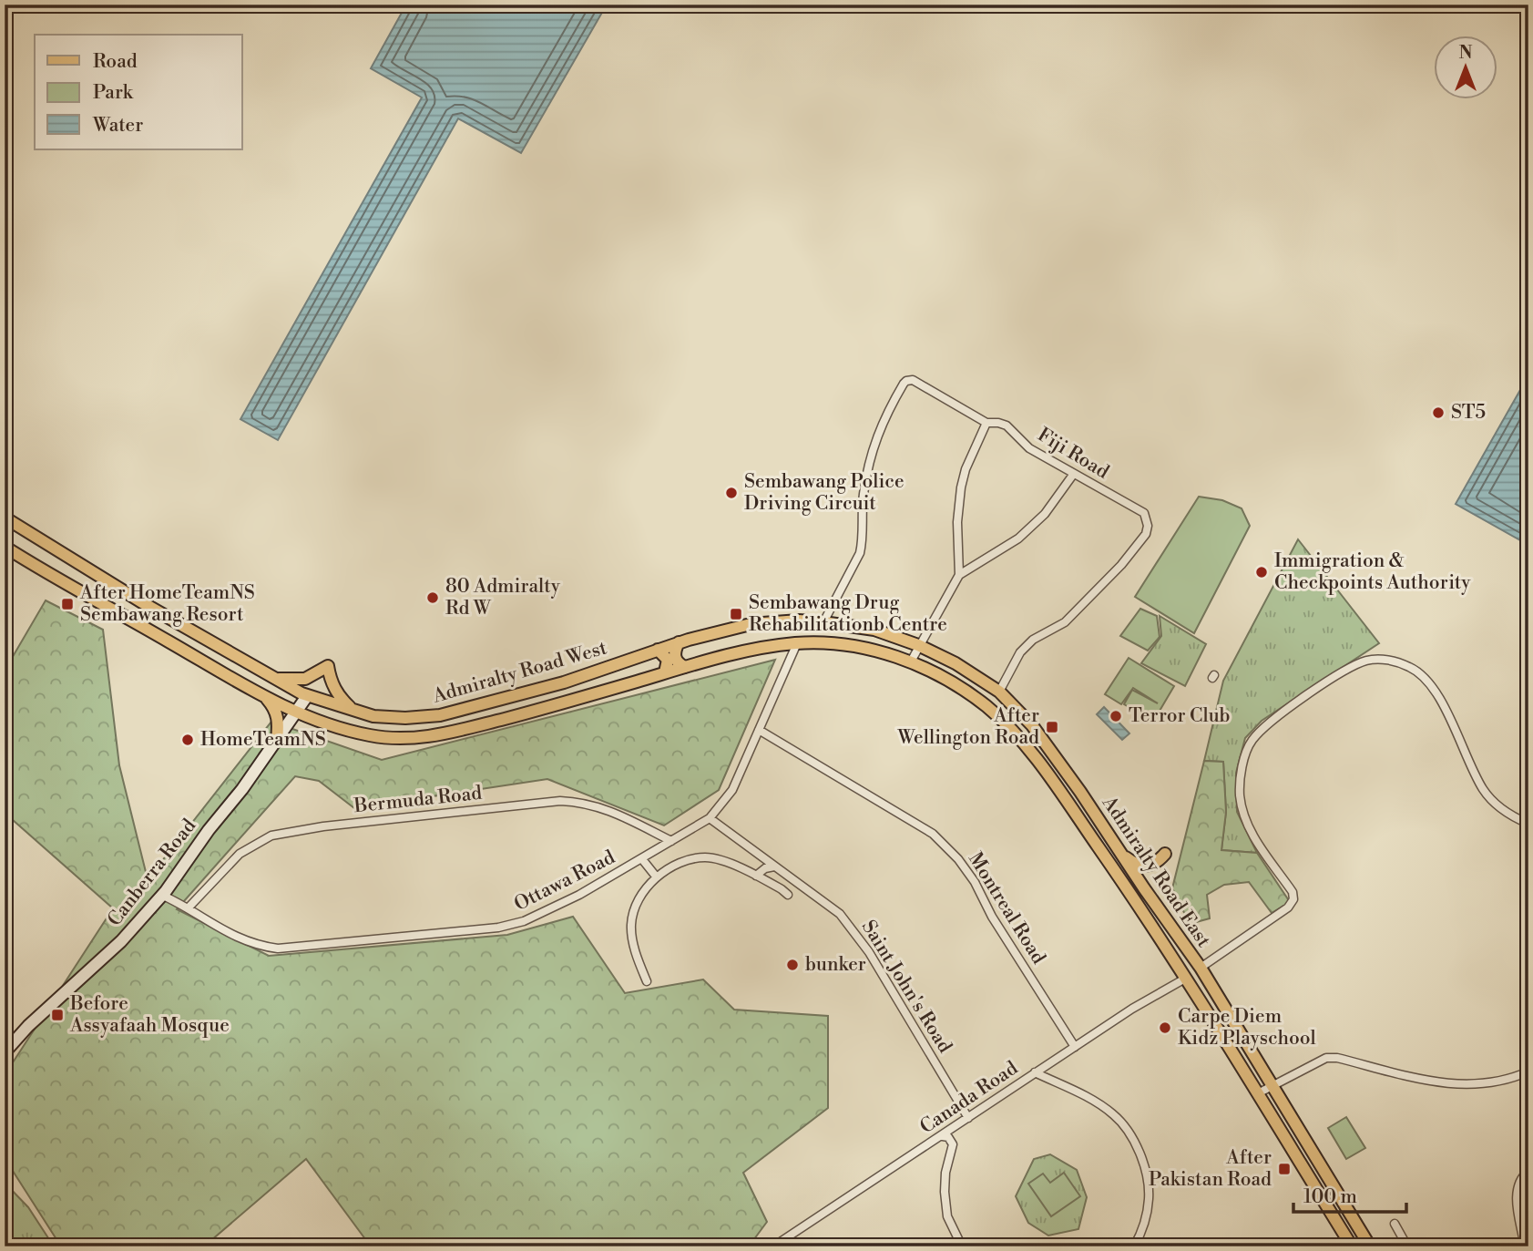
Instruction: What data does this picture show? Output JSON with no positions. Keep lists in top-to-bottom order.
{
  "streets": {
    "main road": ["Admiralty Road West", "Admiralty Road East", "Canberra Road"],
    "street": [
      "Fiji Road",
      "Bermuda Road",
      "Ottawa Road",
      "Montreal Road",
      "Saint John's Road",
      "Canada Road"
    ]
  },
  "crossings": [
    ["Fiji Road", "Admiralty Road West"],
    ["Fiji Road", "Admiralty Road East"],
    ["Admiralty Road West", "Admiralty Road East"],
    ["Admiralty Road West", "Canberra Road"],
    ["Admiralty Road West", "Ottawa Road"],
    ["Bermuda Road", "Ottawa Road"],
    ["Admiralty Road East", "Ottawa Road"],
    ["Admiralty Road East", "Canada Road"],
    ["Canberra Road", "Ottawa Road"],
    ["Ottawa Road", "Montreal Road"],
    ["Ottawa Road", "Saint John's Road"],
    ["Montreal Road", "Canada Road"],
    ["Saint John's Road", "Canada Road"]
  ],
  "places": {
    "other": [
      "ST5",
      "Sembawang Police Driving Circuit",
      "Immigration & Checkpoints Authority",
      "80 Admiralty Rd W",
      "Terror Club",
      "HomeTeamNS",
      "bunker",
      "Carpe Diem Kidz Playschool"
    ],
    "transit": [
      "After HomeTeamNS Sembawang Resort",
      "Sembawang Drug Rehabilitationb Centre",
      "After Wellington Road",
      "Before Assyafaah Mosque",
      "After Pakistan Road"
    ]
  },
  "legend": ["Road", "Park", "Water"],
  "scale_bar": "100 m",
  "north": "top"
}
